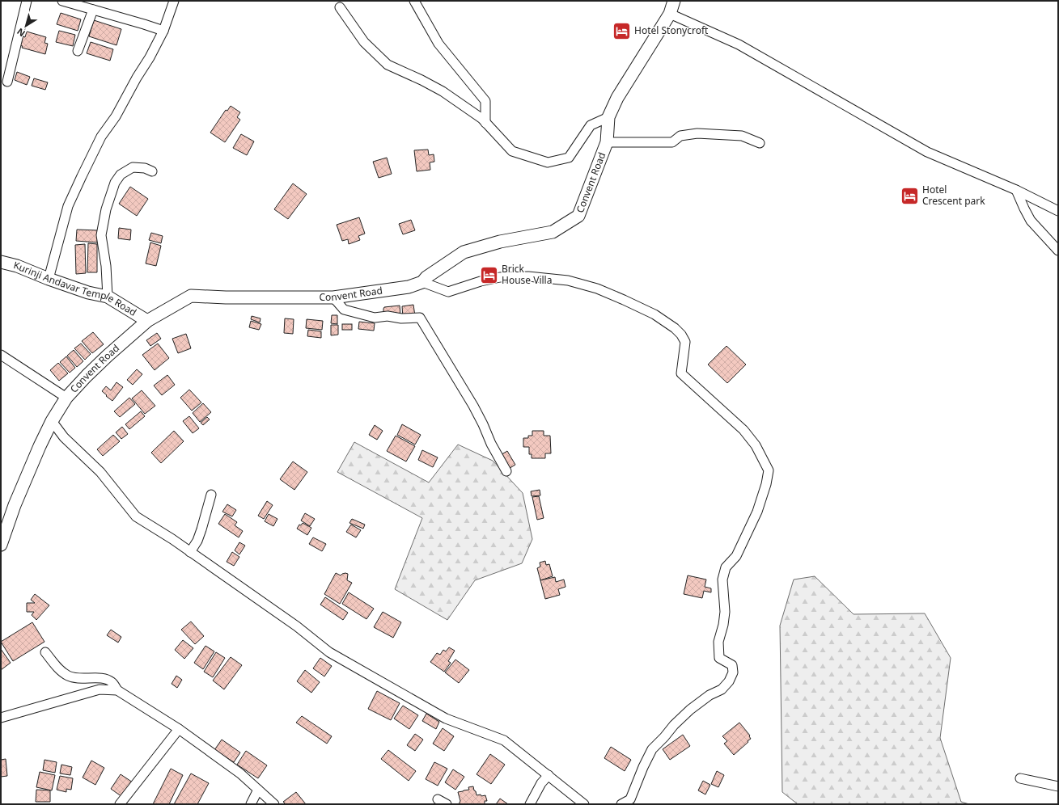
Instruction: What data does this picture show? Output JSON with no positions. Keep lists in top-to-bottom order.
{
  "streets": {
    "main road": ["Convent Road", "Kurinji Andavar Temple Road"]
  },
  "crossings": [
    ["Convent Road", "Kurinji Andavar Temple Road"]
  ],
  "places": {
    "hotel": ["Hotel Stonycroft", "Hotel Crescent park", "Brick House Villa"]
  },
  "north": "bottom left"
}
